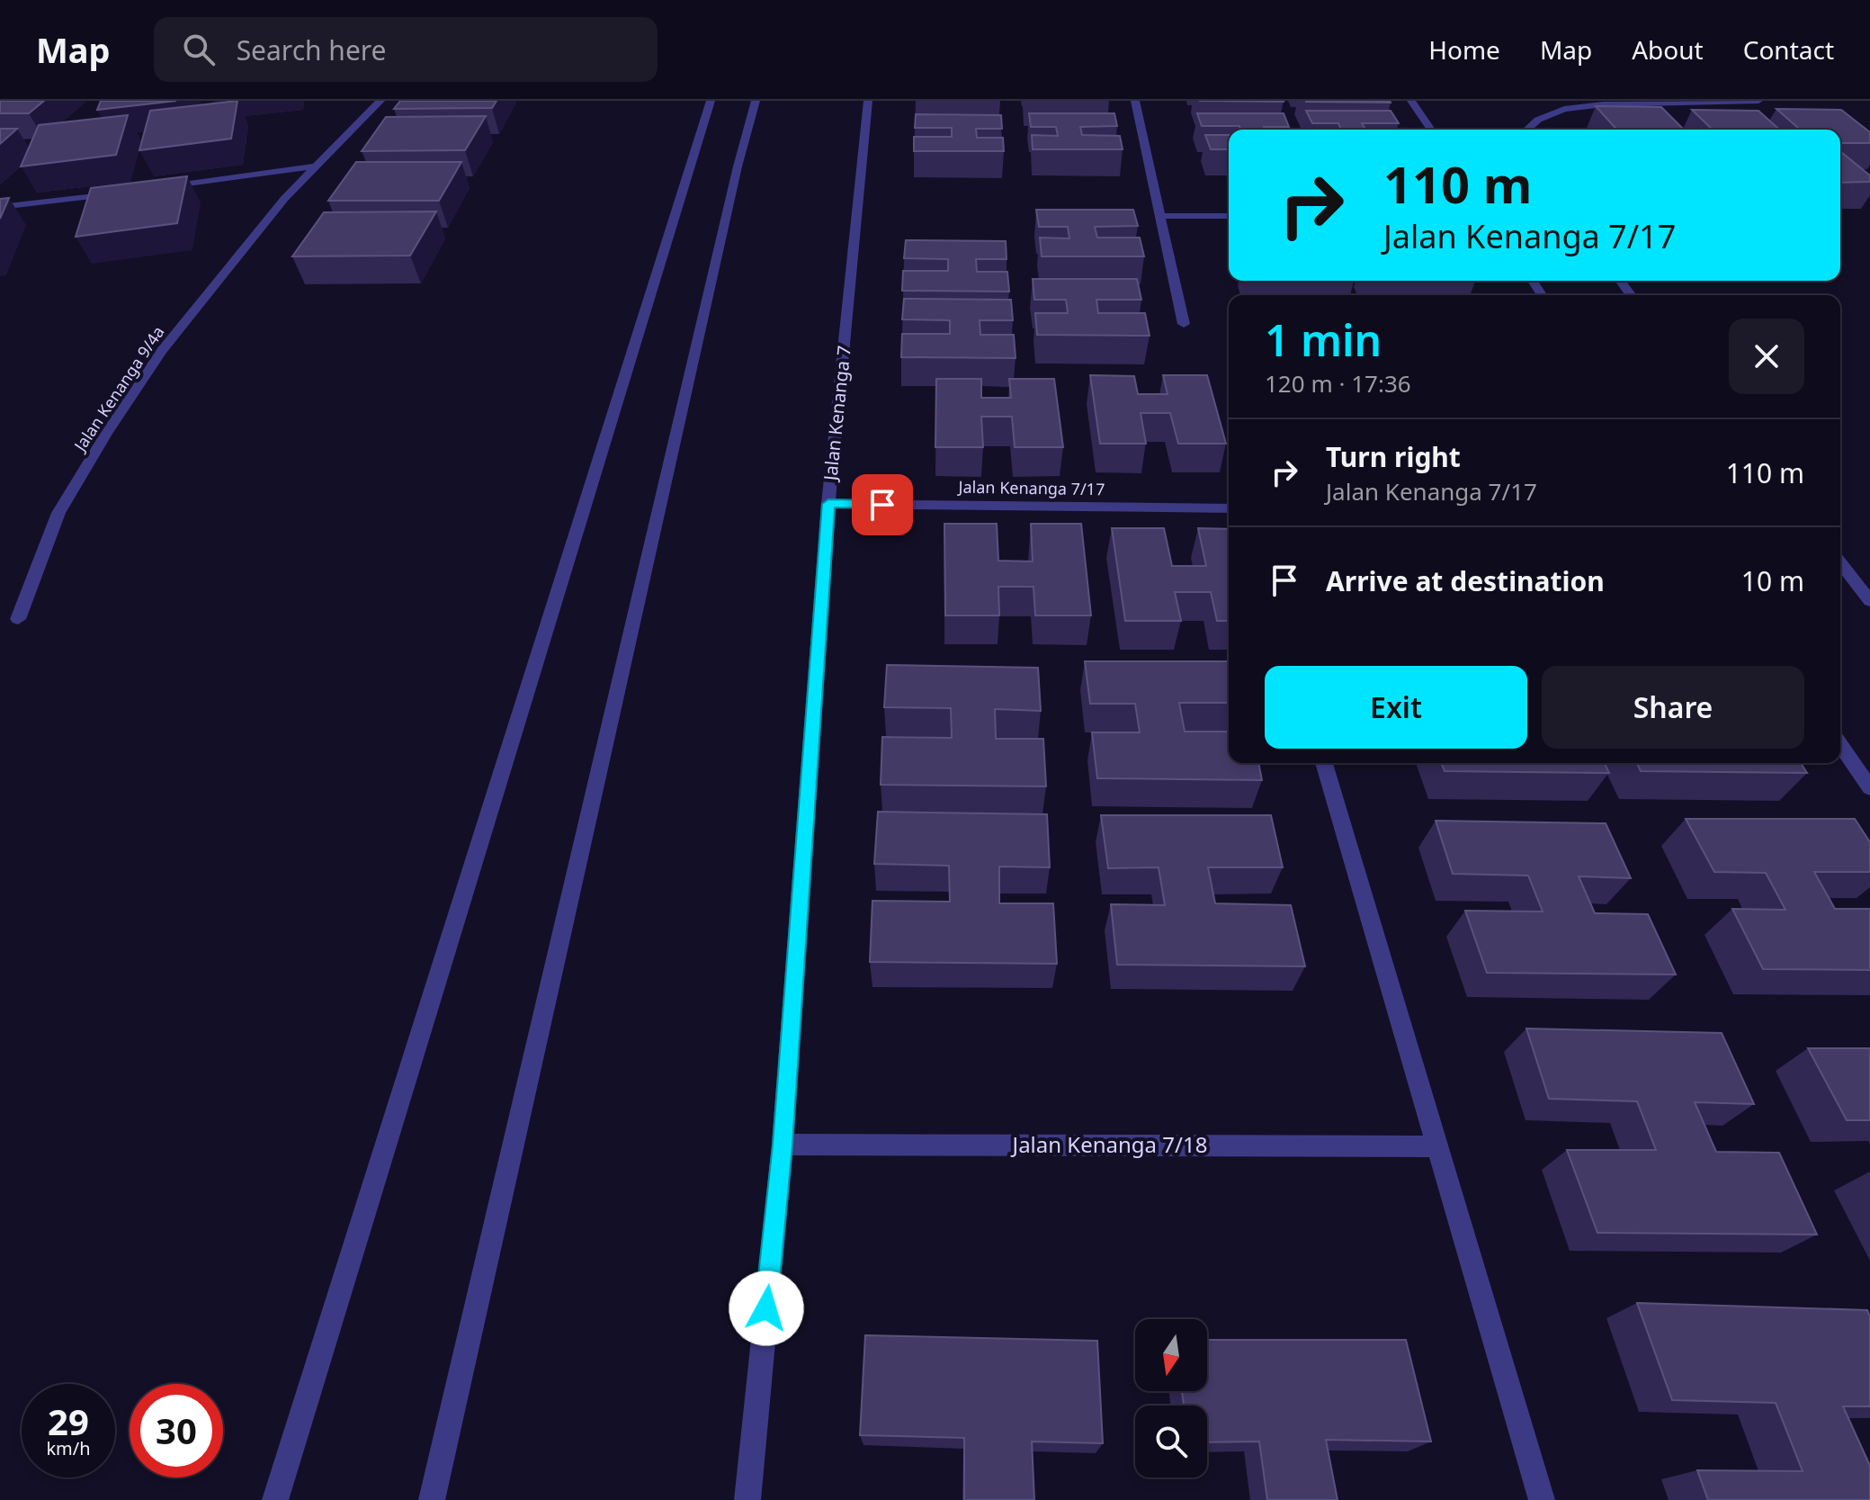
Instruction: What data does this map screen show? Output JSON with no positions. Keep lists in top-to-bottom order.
{
  "streets": {
    "street": [
      "Jalan Kenanga 9/4a",
      "Jalan Kenanga 7",
      "Jalan Kenanga 7/17",
      "Jalan Kenanga 7/18"
    ]
  },
  "crossings": [
    ["Jalan Kenanga 7", "Jalan Kenanga 7/17"],
    ["Jalan Kenanga 7", "Jalan Kenanga 7/18"]
  ],
  "north": "bottom",
  "page": {
    "header": "Map",
    "search": "Search here",
    "nav": [
      "Home",
      "Map",
      "About",
      "Contact"
    ],
    "turn": ["110 m", "Jalan Kenanga 7/17"],
    "heading": ["1 min", "120 m · 17:36"],
    "list": [
      {
        "name": "Turn right",
        "note": "Jalan Kenanga 7/17",
        "value": "110 m"
      },
      {
        "name": "Arrive at destination",
        "value": "10 m"
      }
    ],
    "buttons": ["Exit", "Share"],
    "speed": "29 km/h",
    "limit": "30"
  }
}
